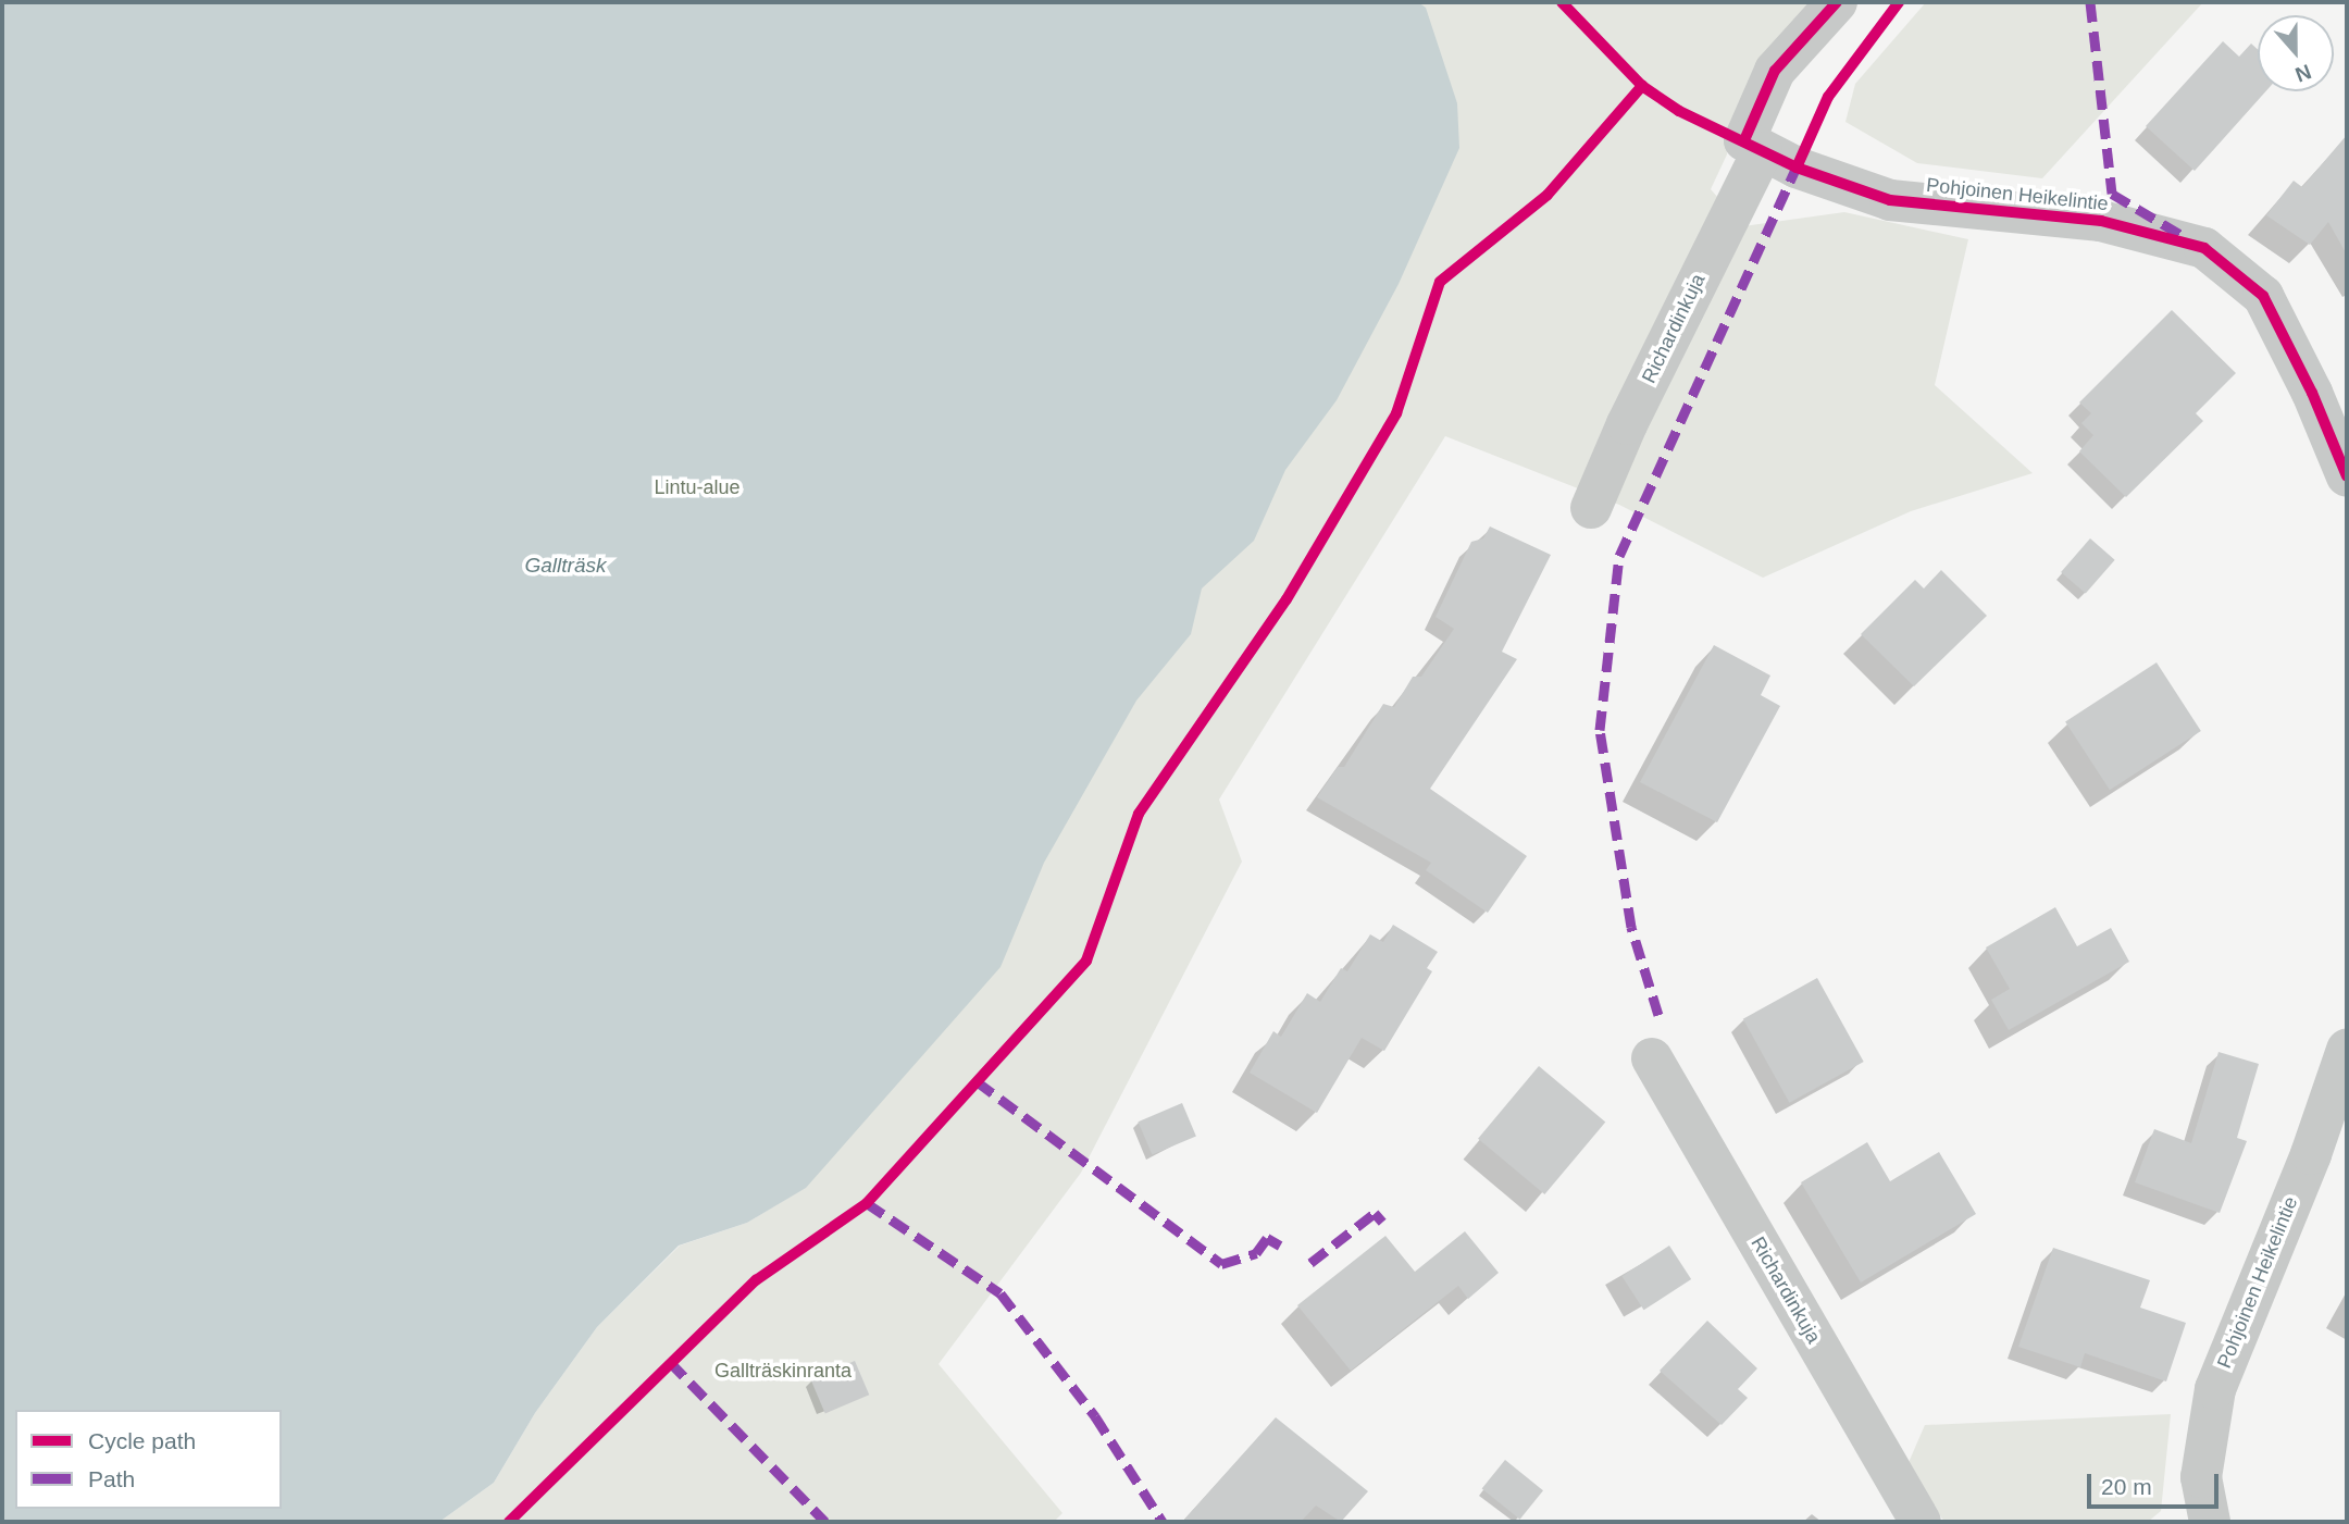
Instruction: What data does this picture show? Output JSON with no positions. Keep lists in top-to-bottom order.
{
  "streets": {
    "street": ["Pohjoinen Heikelintie", "Richardinkuja"]
  },
  "crossings": [
    ["Pohjoinen Heikelintie", "Richardinkuja"]
  ],
  "water": ["Gallträsk"],
  "parks": ["Lintu-alue", "Gallträskinranta"],
  "legend": ["Cycle path", "Path"],
  "scale_bar": "20 m",
  "north": "bottom"
}
